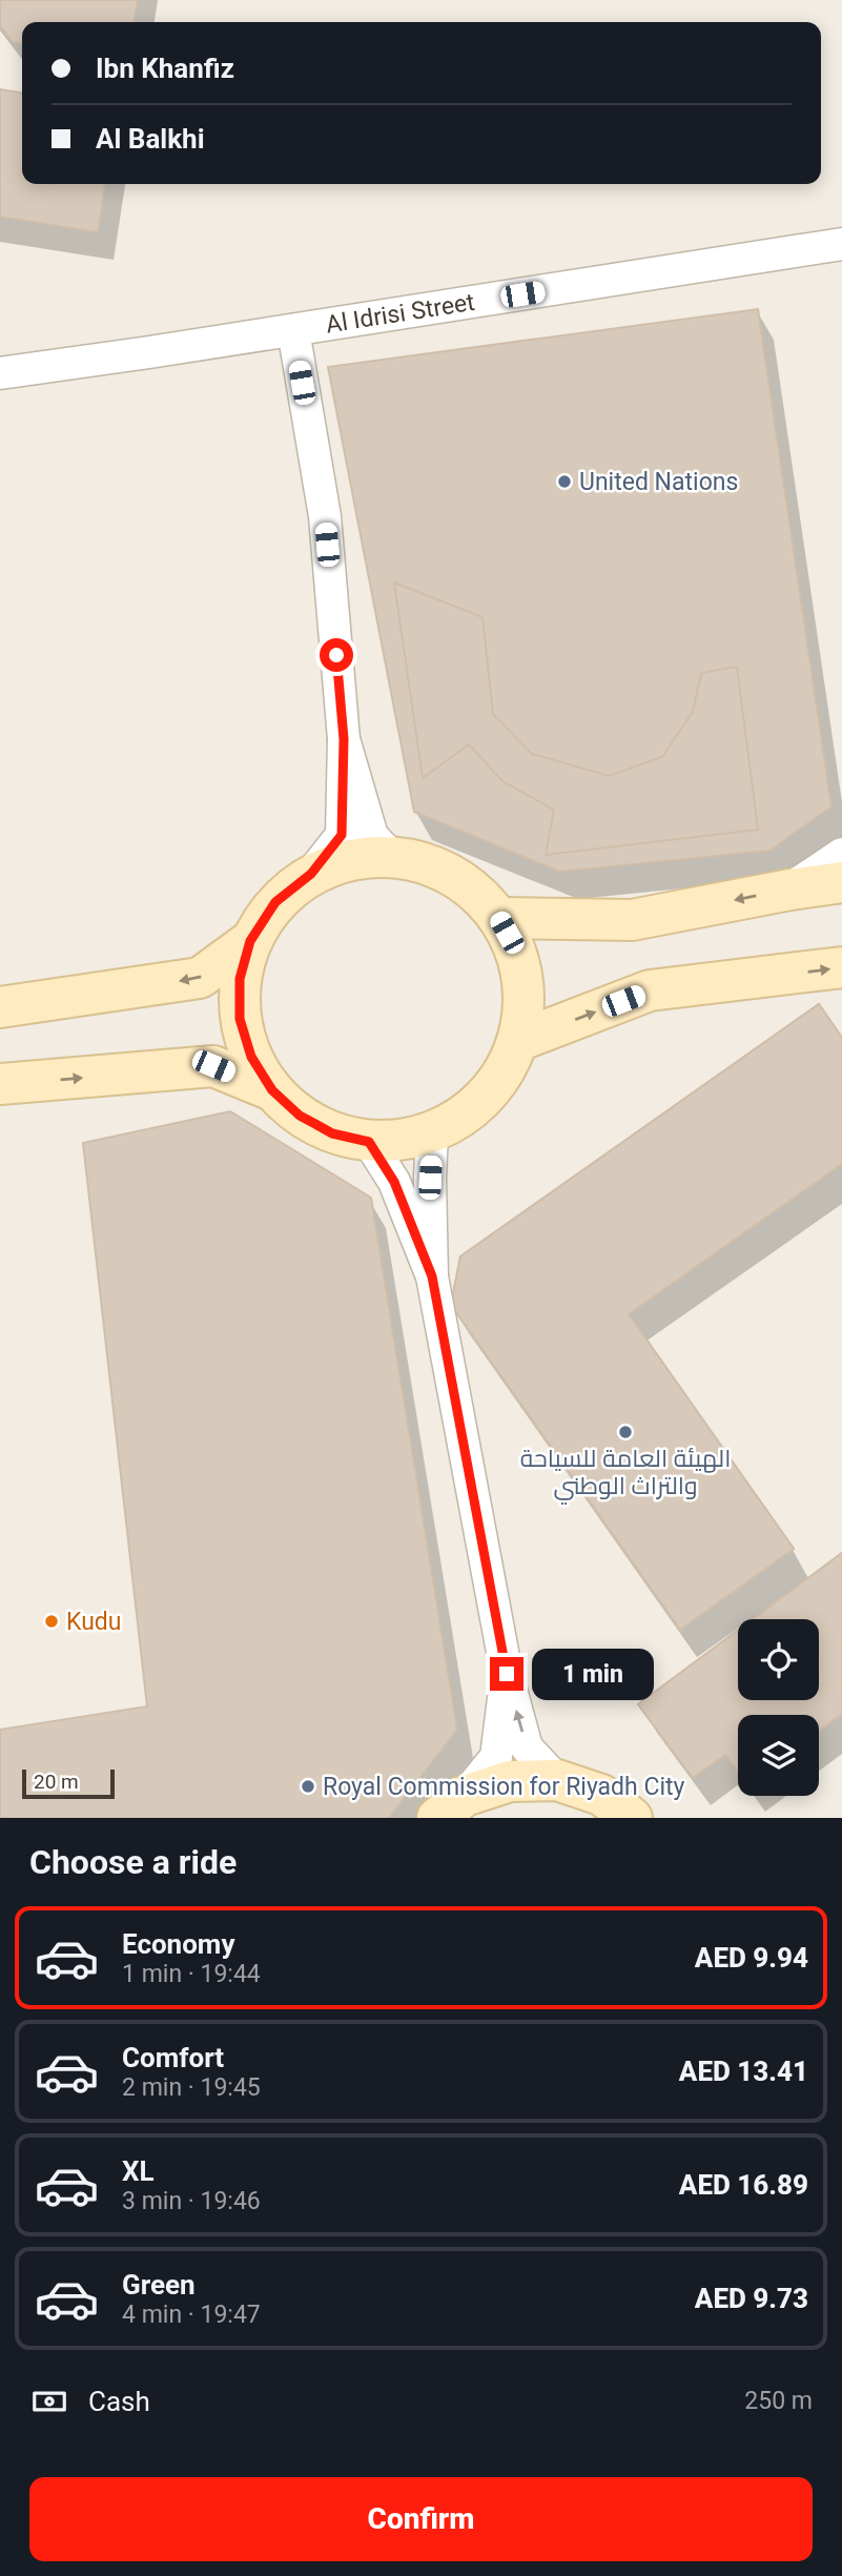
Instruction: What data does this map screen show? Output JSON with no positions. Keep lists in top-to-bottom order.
{
  "streets": {
    "street": ["Al Idrisi Street"]
  },
  "places": [
    "United Nations",
    "الهيئة العامة للسياحة والتراث الوطني",
    "Kudu",
    "Royal Commission for Riyadh City"
  ],
  "scale_bar": "20 m",
  "page": {
    "banner": ["Ibn Khanfiz", "Al Balkhi"],
    "bubble": "1 min",
    "scale": "20 m",
    "heading": "Choose a ride",
    "list": [
      {
        "name": "Economy",
        "note": "1 min · 19:44",
        "value": "AED 9.94"
      },
      {
        "name": "Comfort",
        "note": "2 min · 19:45",
        "value": "AED 13.41"
      },
      {
        "name": "XL",
        "note": "3 min · 19:46",
        "value": "AED 16.89"
      },
      {
        "name": "Green",
        "note": "4 min · 19:47",
        "value": "AED 9.73"
      }
    ],
    "pay": ["Cash", "250 m"],
    "buttons": "Confirm"
  }
}
